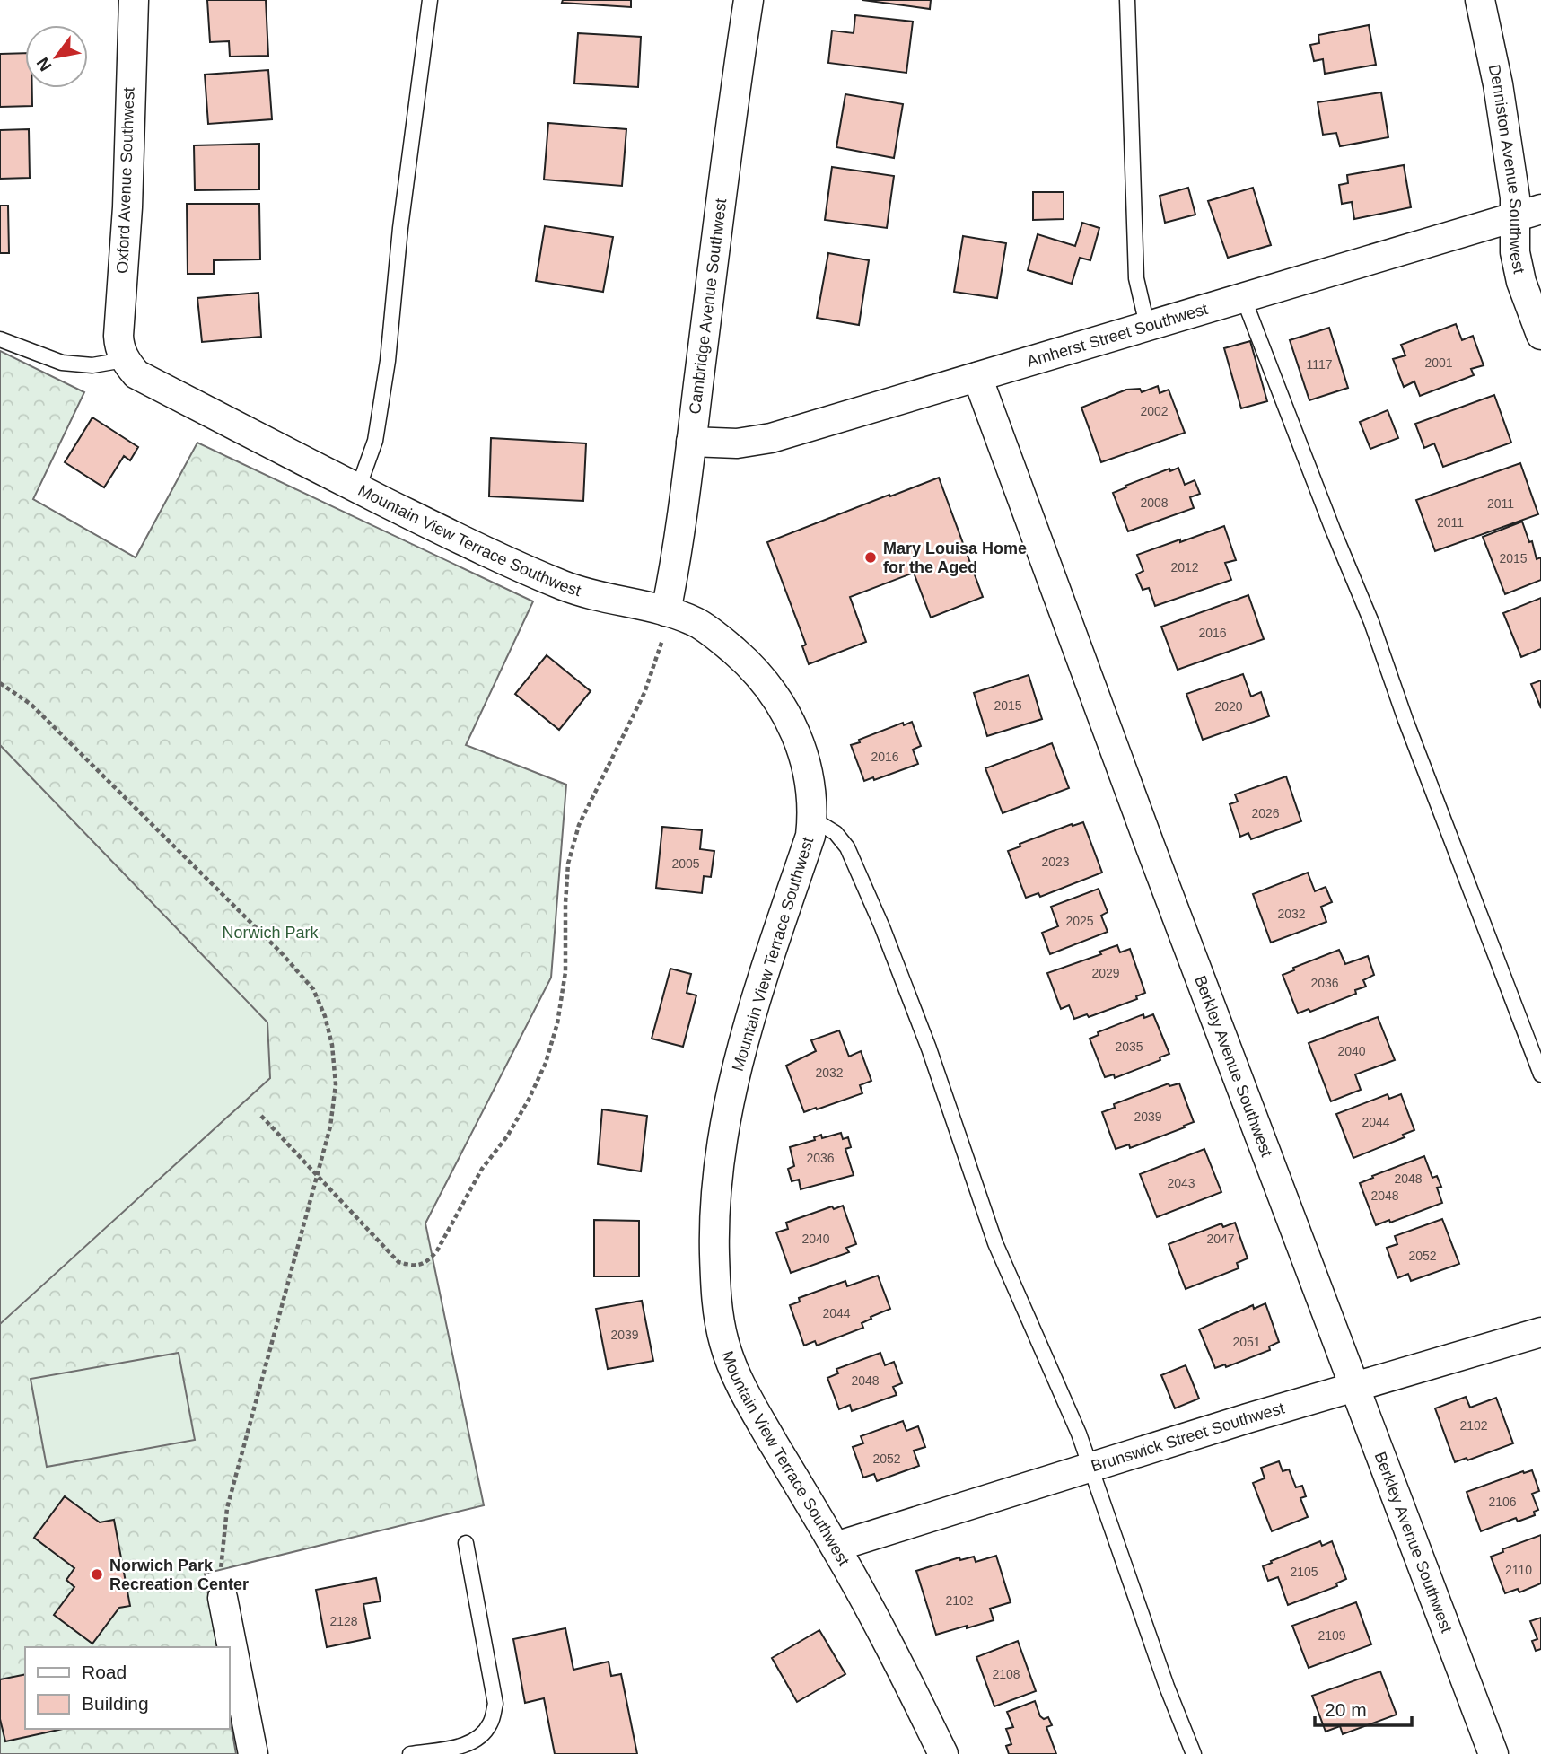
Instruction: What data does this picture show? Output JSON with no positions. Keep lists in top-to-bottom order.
{
  "streets": {
    "street": [
      "Denniston Avenue Southwest",
      "Oxford Avenue Southwest",
      "Cambridge Avenue Southwest",
      "Amherst Street Southwest",
      "Mountain View Terrace Southwest",
      "Berkley Avenue Southwest",
      "Brunswick Street Southwest"
    ]
  },
  "crossings": [
    ["Denniston Avenue Southwest", "Amherst Street Southwest"],
    ["Oxford Avenue Southwest", "Mountain View Terrace Southwest"],
    ["Cambridge Avenue Southwest", "Amherst Street Southwest"],
    ["Cambridge Avenue Southwest", "Mountain View Terrace Southwest"],
    ["Amherst Street Southwest", "Berkley Avenue Southwest"],
    ["Mountain View Terrace Southwest", "Brunswick Street Southwest"],
    ["Berkley Avenue Southwest", "Brunswick Street Southwest"]
  ],
  "parks": ["Norwich Park"],
  "places": ["Mary Louisa Home for the Aged", "Norwich Park Recreation Center"],
  "house_numbers": [
    "2001",
    "1117",
    "2002",
    "2008",
    "2011",
    "2011",
    "2015",
    "2012",
    "2016",
    "2015",
    "2020",
    "2016",
    "2026",
    "2023",
    "2005",
    "2032",
    "2025",
    "2029",
    "2036",
    "2035",
    "2040",
    "2032",
    "2039",
    "2044",
    "2036",
    "2048",
    "2043",
    "2048",
    "2040",
    "2047",
    "2052",
    "2044",
    "2039",
    "2051",
    "2048",
    "2102",
    "2052",
    "2106",
    "2110",
    "2105",
    "2102",
    "2128",
    "2109",
    "2108"
  ],
  "legend": ["Road", "Building"],
  "scale_bar": "20 m",
  "north": "bottom left"
}
